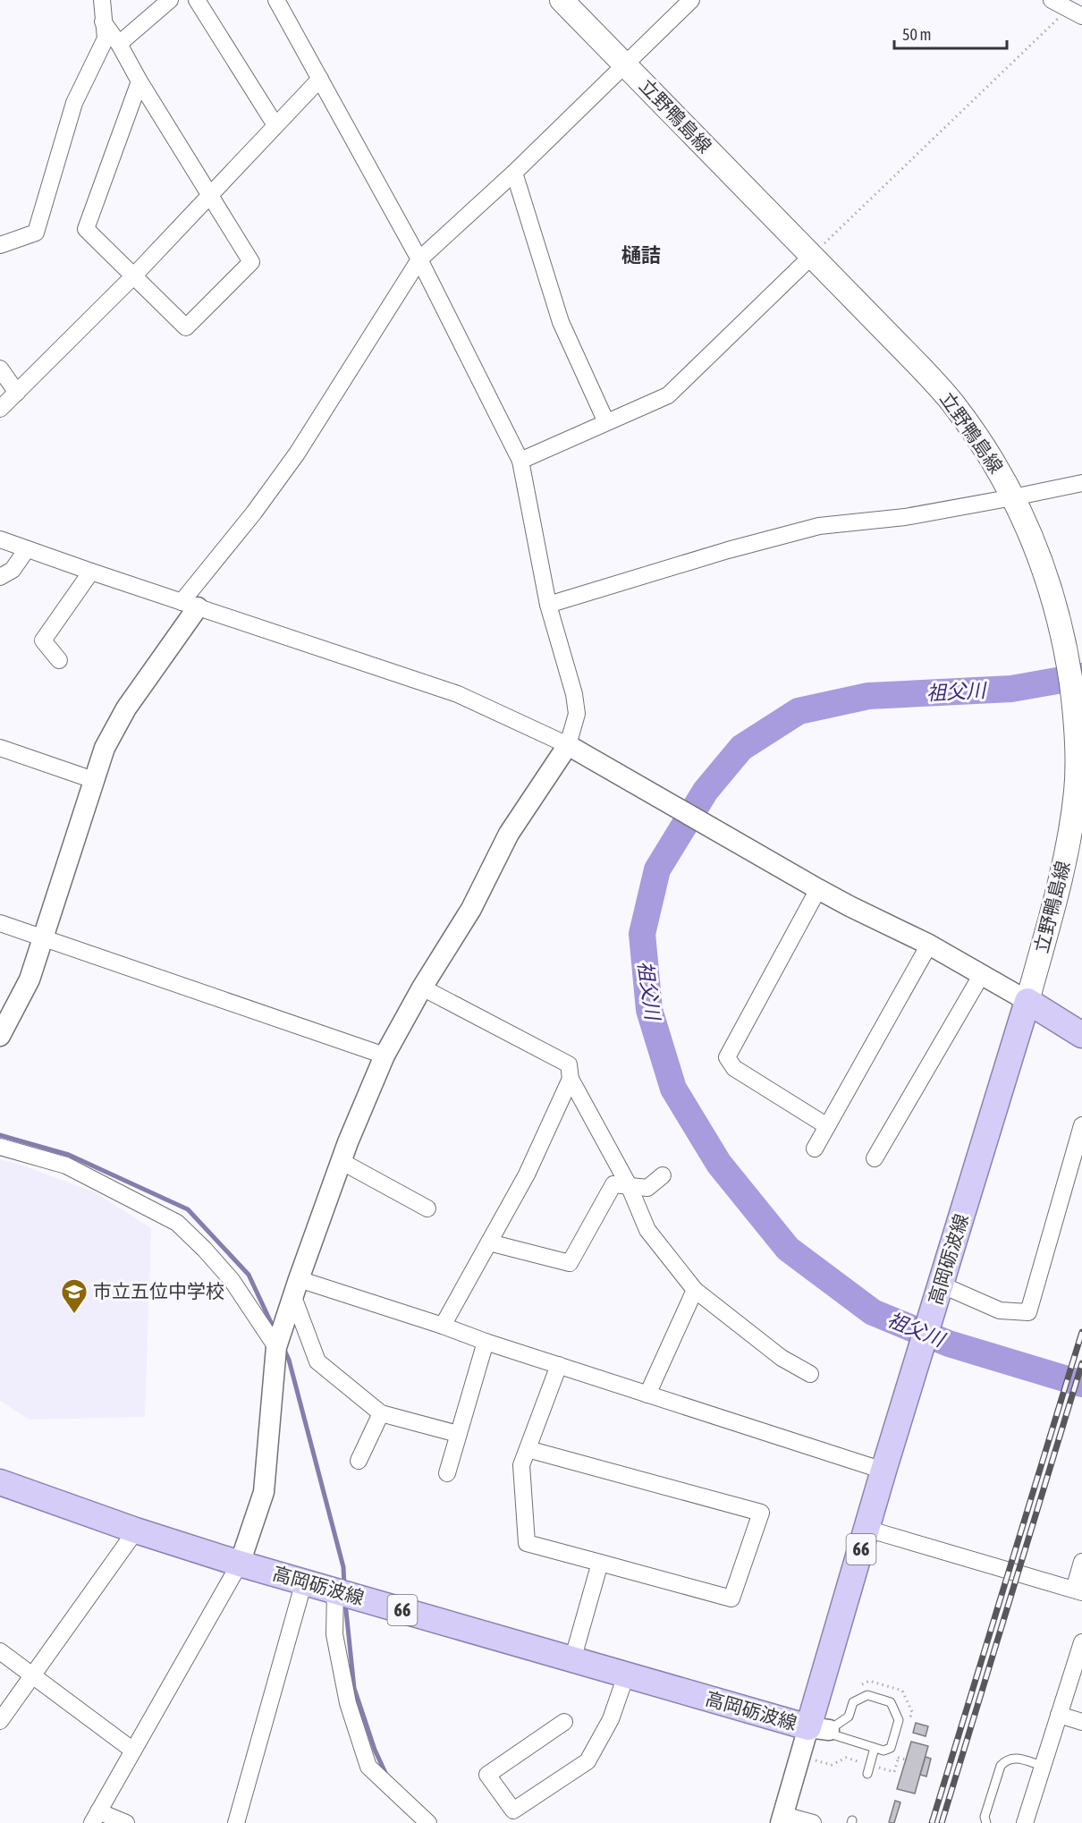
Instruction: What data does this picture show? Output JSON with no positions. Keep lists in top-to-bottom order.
{
  "streets": {
    "main road": ["立野鴨島線", "高岡砺波線", "66"]
  },
  "crossings": [
    ["立野鴨島線", "高岡砺波線"]
  ],
  "districts": ["樋詰"],
  "water": ["祖父川"],
  "places": {
    "school or university": ["市立五位中学校"]
  },
  "scale_bar": "50 m"
}
